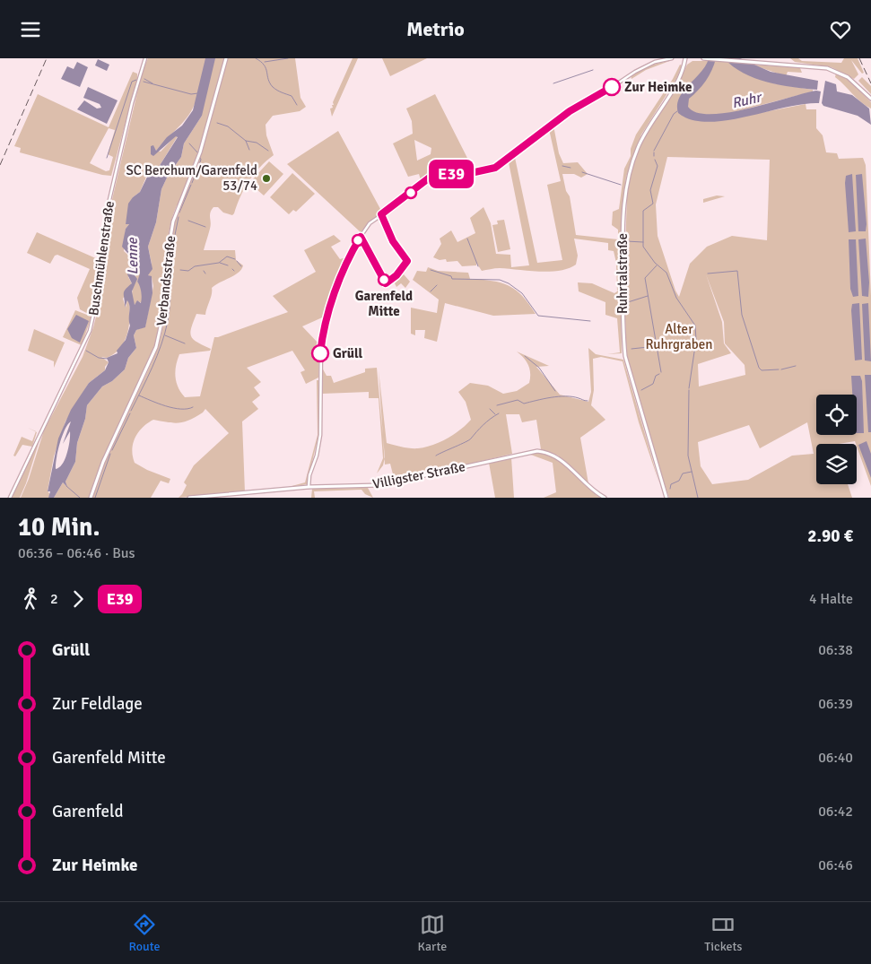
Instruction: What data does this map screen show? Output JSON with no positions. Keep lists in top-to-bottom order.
{
  "streets": {
    "main road": ["Ruhrtalstraße", "Verbandsstraße", "Villigster Straße"],
    "street": ["Buschmühlenstraße"]
  },
  "water": ["Ruhr", "Lenne"],
  "parks": ["Alter Ruhrgraben"],
  "places": [
    "Zur Heimke",
    "SC Berchum/Garenfeld 53/74",
    "Garenfeld Mitte",
    "Grüll"
  ],
  "lines": ["bus line E39"],
  "page": {
    "header": "Metrio",
    "on_map": "E39",
    "heading": ["10 Min.", "06:36 – 06:46 · Bus", "2.90 €"],
    "legs": ["2", "E39", "4 Halte"],
    "list": [
      {
        "name": "Grüll",
        "value": "06:38"
      },
      {
        "name": "Zur Feldlage",
        "value": "06:39"
      },
      {
        "name": "Garenfeld Mitte",
        "value": "06:40"
      },
      {
        "name": "Garenfeld",
        "value": "06:42"
      },
      {
        "name": "Zur Heimke",
        "value": "06:46"
      }
    ],
    "tabs": ["Route", "Karte", "Tickets"]
  }
}
